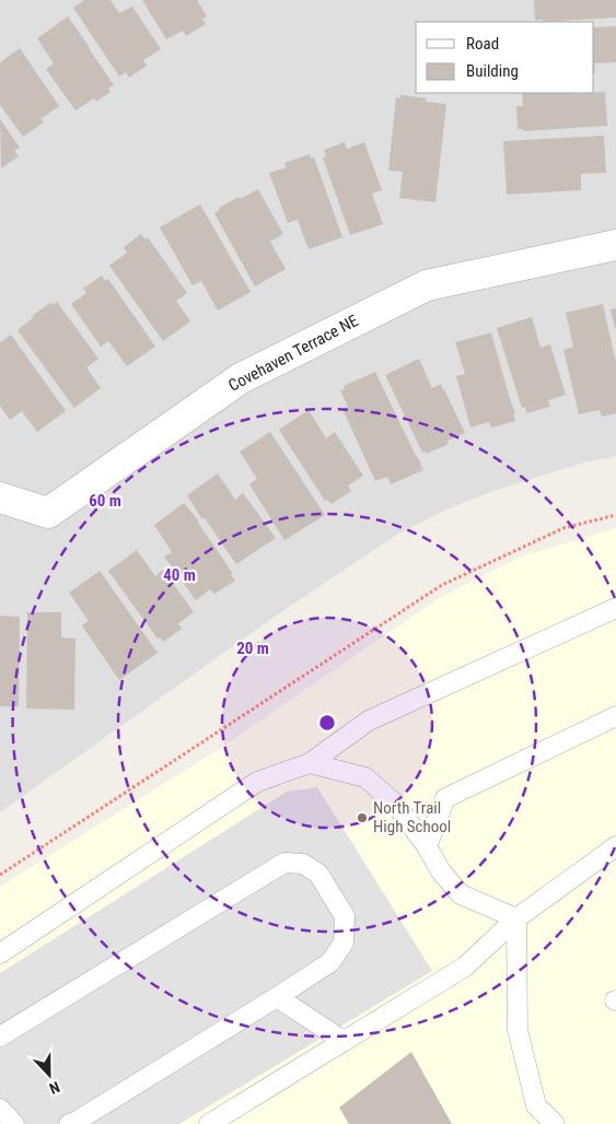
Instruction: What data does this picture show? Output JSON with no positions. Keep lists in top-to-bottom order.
{
  "streets": {
    "street": ["Covehaven Terrace NE"]
  },
  "places": ["North Trail High School"],
  "legend": ["Road", "Building"],
  "north": "bottom",
  "rings": ["60 m", "40 m", "20 m"]
}
